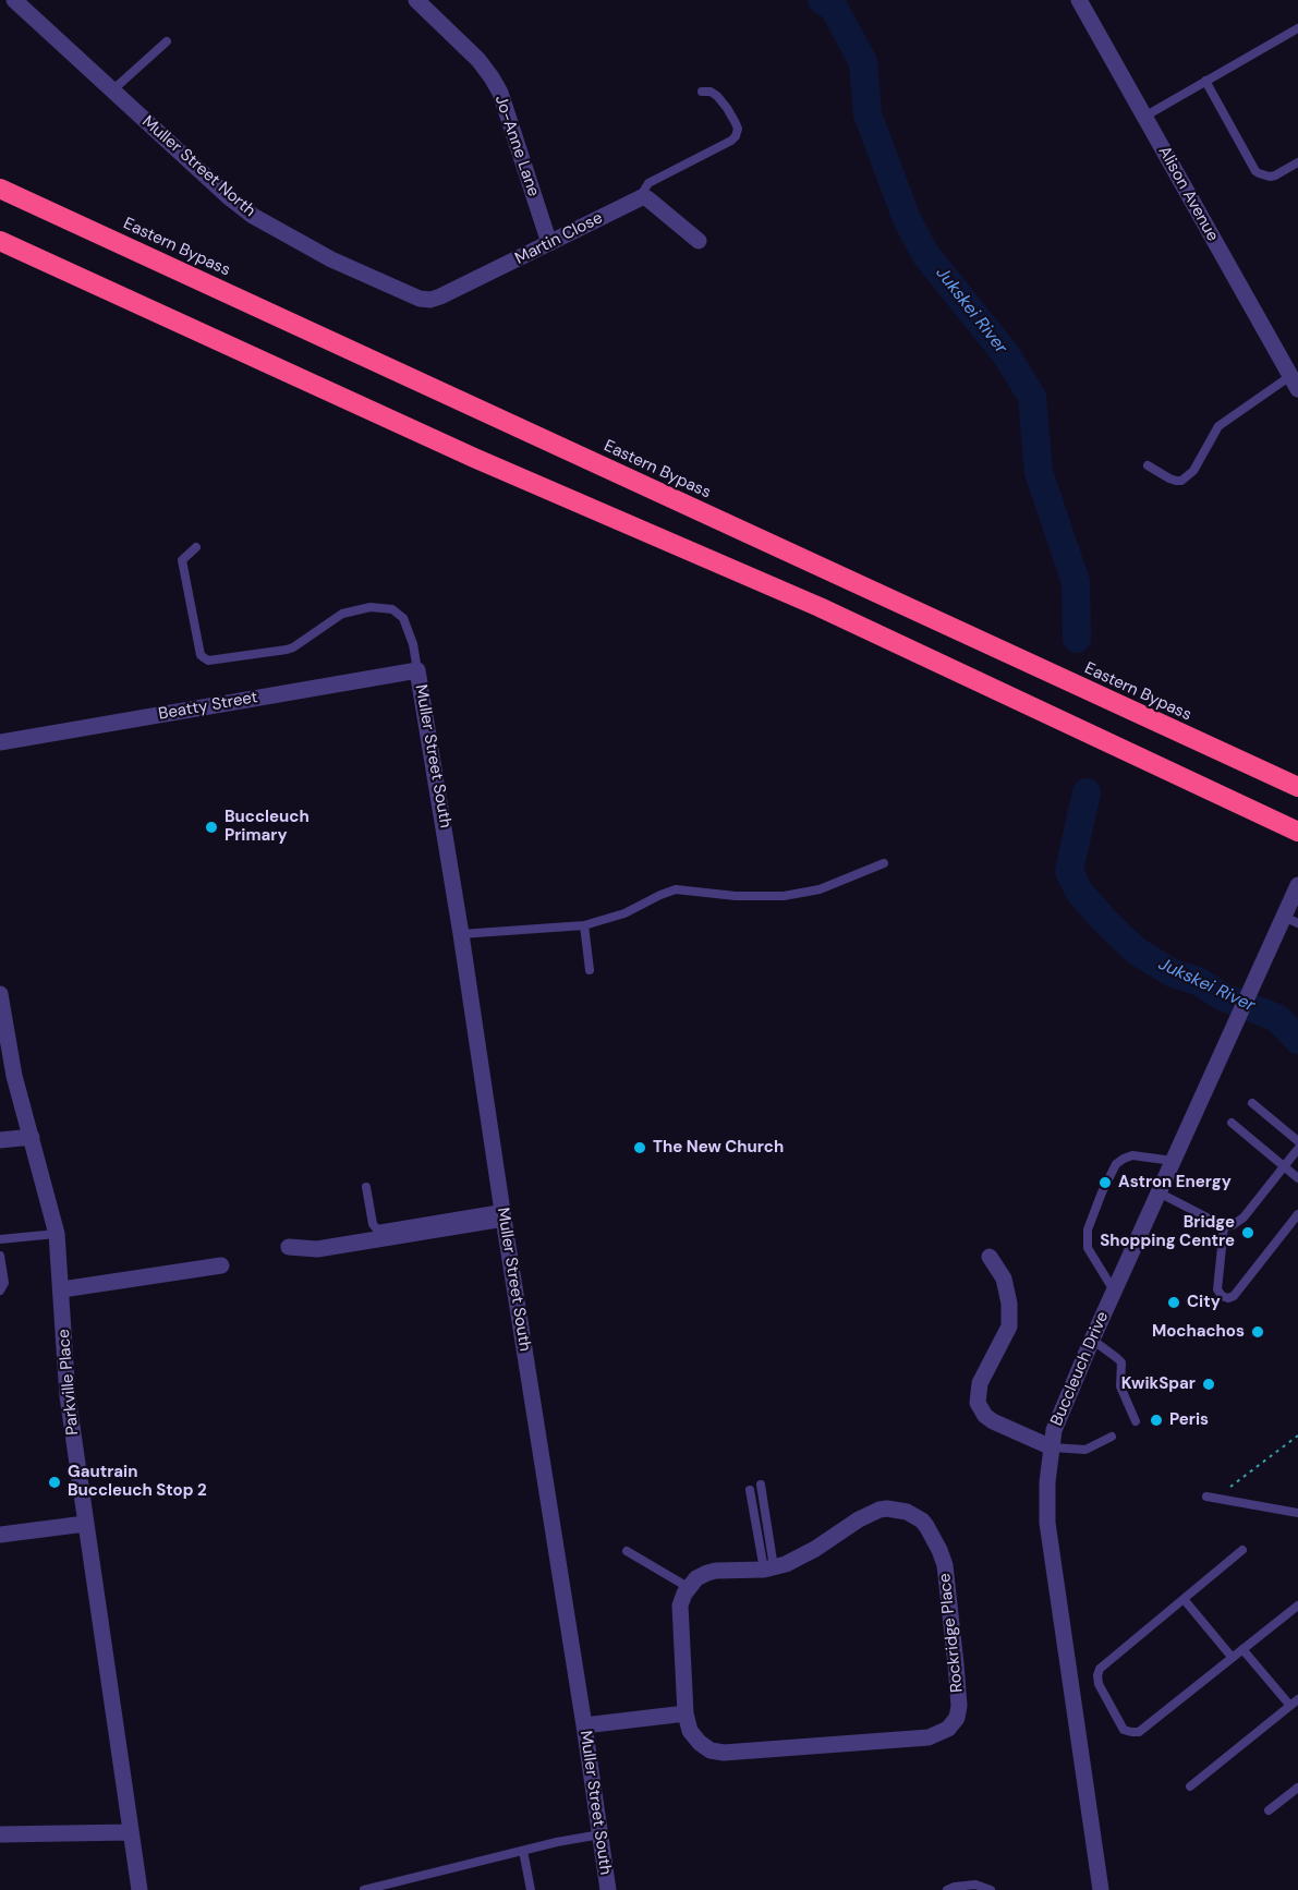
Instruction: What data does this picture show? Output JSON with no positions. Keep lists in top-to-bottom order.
{
  "streets": {
    "highway": ["Eastern Bypass"],
    "street": [
      "Jo-Anne Lane",
      "Muller Street North",
      "Alison Avenue",
      "Martin Close",
      "Beatty Street",
      "Muller Street South",
      "Buccleuch Drive",
      "Parkville Place",
      "Rockridge Place"
    ]
  },
  "crossings": [
    ["Jo-Anne Lane", "Martin Close"],
    ["Muller Street North", "Martin Close"],
    ["Beatty Street", "Muller Street South"]
  ],
  "water": ["Jukskei River"],
  "places": [
    "Buccleuch Primary",
    "The New Church",
    "Astron Energy",
    "Bridge Shopping Centre",
    "City",
    "Mochachos",
    "KwikSpar",
    "Peris",
    "Gautrain Buccleuch Stop 2"
  ]
}
